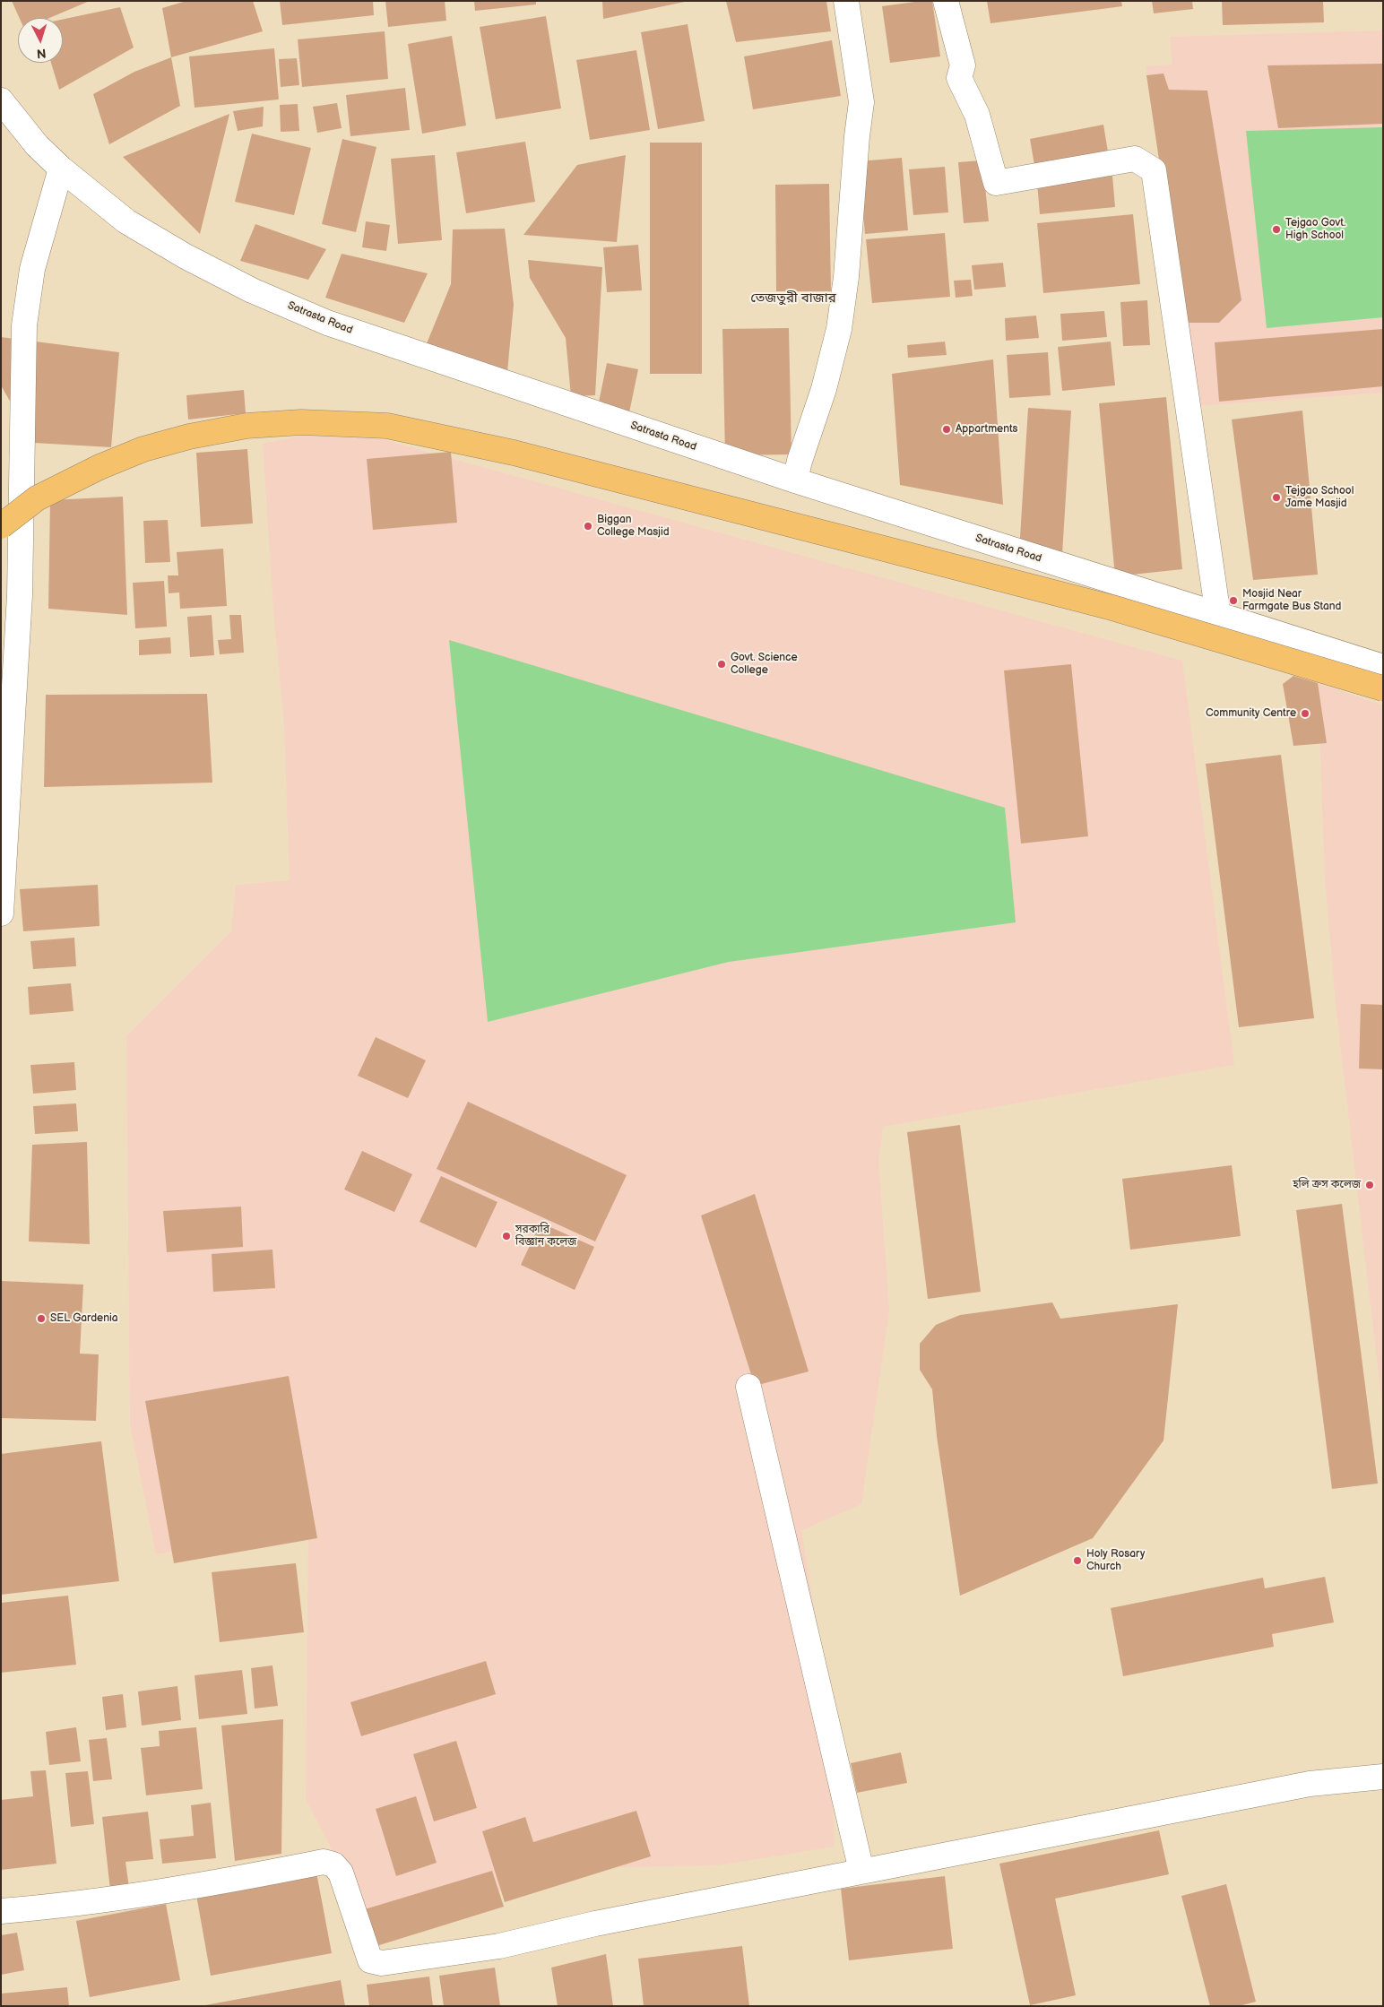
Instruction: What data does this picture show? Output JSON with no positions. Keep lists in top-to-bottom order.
{
  "streets": {
    "street": ["Satrasta Road"]
  },
  "districts": ["তেজতুরী বাজার"],
  "places": [
    "Tejgao Govt. High School",
    "Appartments",
    "Tejgao School Jame Masjid",
    "Biggan College Masjid",
    "Mosjid Near Farmgate Bus Stand",
    "Govt. Science College",
    "Community Centre",
    "হলি ক্রস কলেজ",
    "সরকারি বিজ্ঞান কলেজ",
    "SEL Gardenia",
    "Holy Rosary Church"
  ],
  "north": "bottom"
}
